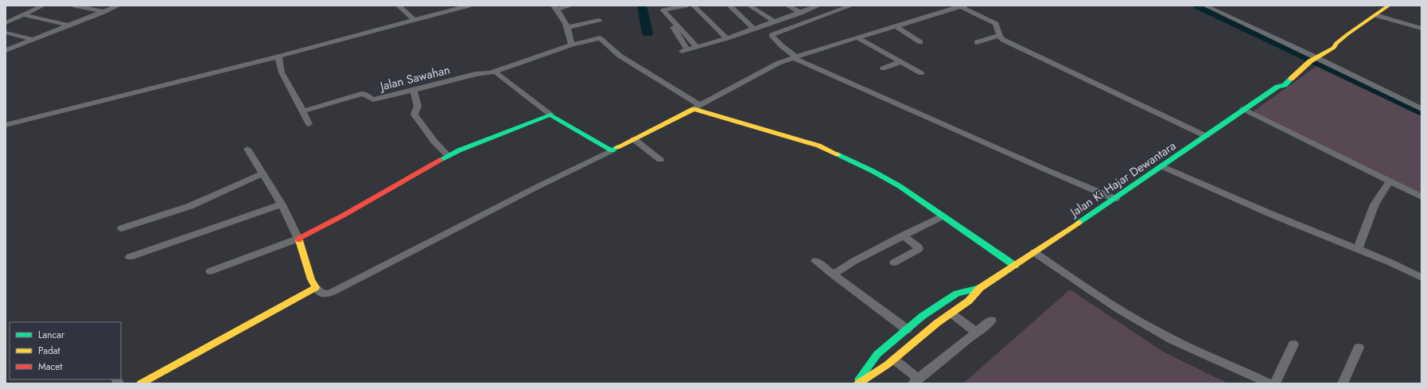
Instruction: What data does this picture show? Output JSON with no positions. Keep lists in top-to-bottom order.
{
  "streets": {
    "main road": ["Jalan Ki Hajar Dewantara"],
    "street": ["Jalan Sawahan"]
  },
  "legend": ["Lancar", "Padat", "Macet"]
}
